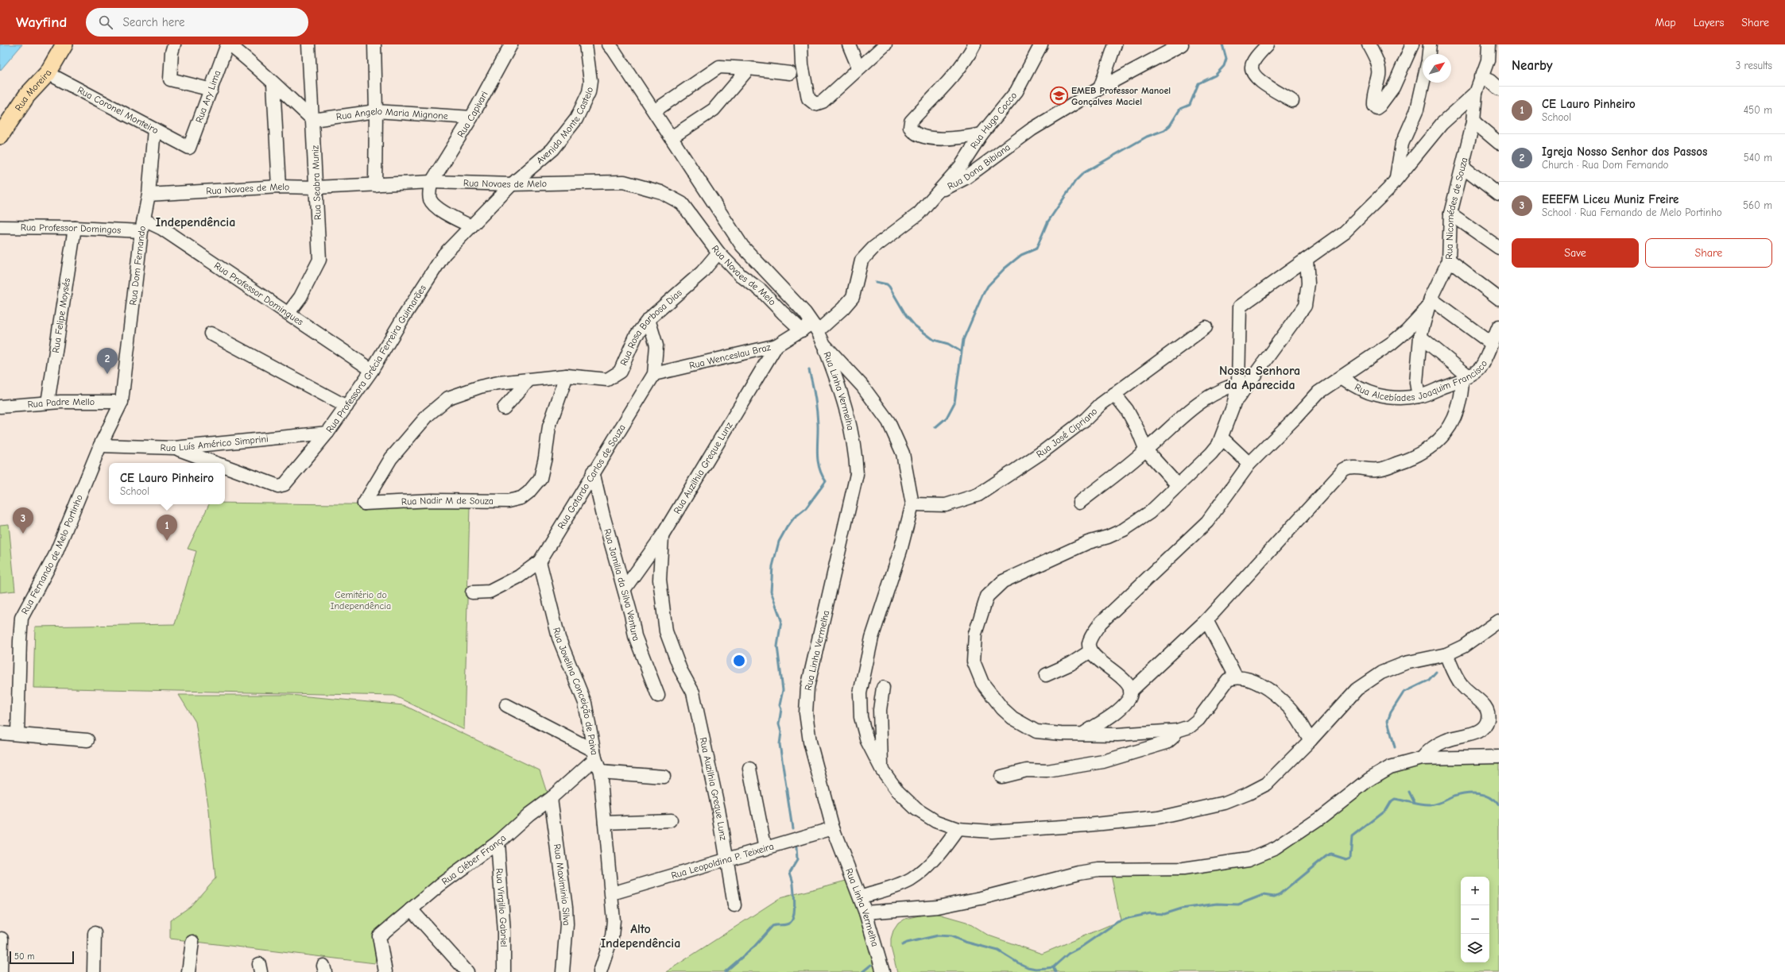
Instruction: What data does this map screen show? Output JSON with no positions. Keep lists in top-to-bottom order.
{
  "streets": {
    "main road": ["Rua Moreira"],
    "street": [
      "Rua Ary Lima",
      "Rua Coronel Monteiro",
      "Rua Capivari",
      "Rua Angelo Maria Mignone",
      "Rua Hugo Cocco",
      "Avenida Monte Castelo",
      "Rua Dona Bibiana",
      "Rua Seabra Muniz",
      "Rua Novaes de Melo",
      "Rua Nicomédes de Souza",
      "Rua Professor Domingos",
      "Rua Dom Fernando",
      "Rua Professor Domingues",
      "Rua Felipe Moysés",
      "Rua Rosa Barbosa Dias",
      "Rua Wenceslau Braz",
      "Rua Professora Grécia Ferreira Guimarães",
      "Rua Alcebíades Joaquim Francisco",
      "Rua Linha Vermelha",
      "Rua Padre Mello",
      "Rua José Cipriano",
      "Rua Luís Américo Simprini",
      "Rua Auzilhia Greque Lunz",
      "Rua Gotardo Carlos de Souza",
      "Rua Nadir M de Souza",
      "Rua Fernando de Melo Portinho",
      "Rua Jamilia da Silva Ventura",
      "Rua Jovelina Conceição de Paiva",
      "Rua Cléber França",
      "Rua Leopoldina P. Teixeira",
      "Rua Maximinio Silva",
      "Rua Virgilio Gabriel"
    ]
  },
  "crossings": [
    ["Rua Moreira", "Rua Coronel Monteiro"],
    ["Rua Ary Lima", "Rua Coronel Monteiro"],
    ["Rua Coronel Monteiro", "Rua Dom Fernando"],
    ["Rua Capivari", "Rua Angelo Maria Mignone"],
    ["Rua Capivari", "Rua Novaes de Melo"],
    ["Rua Angelo Maria Mignone", "Rua Seabra Muniz"],
    ["Rua Hugo Cocco", "Rua Dona Bibiana"],
    ["Avenida Monte Castelo", "Rua Novaes de Melo"],
    ["Avenida Monte Castelo", "Rua Professora Grécia Ferreira Guimarães"],
    ["Rua Dona Bibiana", "Rua Novaes de Melo"],
    ["Rua Dona Bibiana", "Rua Wenceslau Braz"],
    ["Rua Seabra Muniz", "Rua Novaes de Melo"],
    ["Rua Seabra Muniz", "Rua Professor Domingues"],
    ["Rua Novaes de Melo", "Rua Dom Fernando"],
    ["Rua Novaes de Melo", "Rua Rosa Barbosa Dias"],
    ["Rua Novaes de Melo", "Rua Wenceslau Braz"],
    ["Rua Novaes de Melo", "Rua Professora Grécia Ferreira Guimarães"],
    ["Rua Nicomédes de Souza", "Rua Alcebíades Joaquim Francisco"],
    ["Rua Professor Domingos", "Rua Dom Fernando"],
    ["Rua Professor Domingos", "Rua Professor Domingues"],
    ["Rua Professor Domingos", "Rua Felipe Moysés"],
    ["Rua Dom Fernando", "Rua Professor Domingues"],
    ["Rua Dom Fernando", "Rua Padre Mello"],
    ["Rua Dom Fernando", "Rua Fernando de Melo Portinho"],
    ["Rua Professor Domingues", "Rua Professora Grécia Ferreira Guimarães"],
    ["Rua Felipe Moysés", "Rua Padre Mello"],
    ["Rua Rosa Barbosa Dias", "Rua Gotardo Carlos de Souza"],
    ["Rua Rosa Barbosa Dias", "Rua Nadir M de Souza"],
    ["Rua Wenceslau Braz", "Rua Auzilhia Greque Lunz"],
    ["Rua Wenceslau Braz", "Rua Gotardo Carlos de Souza"],
    ["Rua Professora Grécia Ferreira Guimarães", "Rua Luís Américo Simprini"],
    ["Rua Linha Vermelha", "Rua Leopoldina P. Teixeira"],
    ["Rua Padre Mello", "Rua Fernando de Melo Portinho"],
    ["Rua Luís Américo Simprini", "Rua Fernando de Melo Portinho"],
    ["Rua Auzilhia Greque Lunz", "Rua Jamilia da Silva Ventura"],
    ["Rua Auzilhia Greque Lunz", "Rua Leopoldina P. Teixeira"],
    ["Rua Gotardo Carlos de Souza", "Rua Jamilia da Silva Ventura"],
    ["Rua Gotardo Carlos de Souza", "Rua Jovelina Conceição de Paiva"],
    ["Rua Jovelina Conceição de Paiva", "Rua Cléber França"],
    ["Rua Jovelina Conceição de Paiva", "Rua Leopoldina P. Teixeira"],
    ["Rua Cléber França", "Rua Maximinio Silva"],
    ["Rua Cléber França", "Rua Virgilio Gabriel"]
  ],
  "districts": ["Independência", "Nossa Senhora da Aparecida", "Alto Independência"],
  "parks": ["Cemitério do Independência"],
  "places": {
    "school or university": ["EMEB Professor Manoel Gonçalves Maciel"]
  },
  "scale_bar": "50 m",
  "north": "top right",
  "page": {
    "header": "Wayfind",
    "search": "Search here",
    "nav": ["Map", "Layers", "Share"],
    "heading": ["Nearby", "3 results"],
    "list": [
      {
        "mark": "1",
        "name": "CE Lauro Pinheiro",
        "note": "School",
        "value": "450 m"
      },
      {
        "mark": "2",
        "name": "Igreja Nosso Senhor dos Passos",
        "note": "Church · Rua Dom Fernando",
        "value": "540 m"
      },
      {
        "mark": "3",
        "name": "EEEFM Liceu Muniz Freire",
        "note": "School · Rua Fernando de Melo Portinho",
        "value": "560 m"
      }
    ],
    "buttons": ["Save", "Share"],
    "pins": ["2", "3", "1"],
    "popup": ["CE Lauro Pinheiro", "School"],
    "map_buttons": ["+", "−"],
    "scale": "50 m"
  }
}
